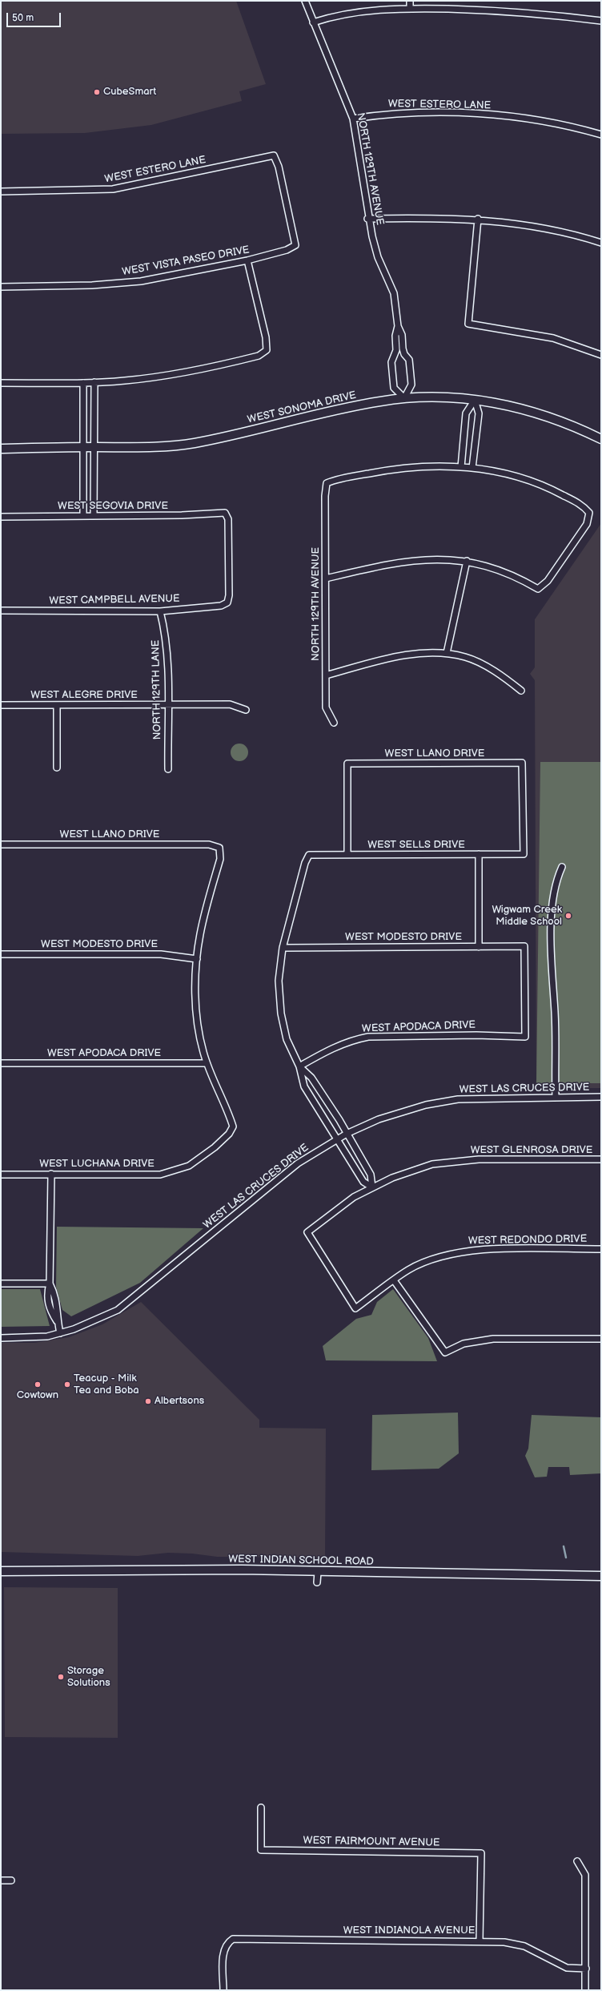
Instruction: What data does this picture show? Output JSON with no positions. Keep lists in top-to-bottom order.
{
  "streets": {
    "street": [
      "WEST ESTERO LANE",
      "NORTH 129TH AVENUE",
      "WEST VISTA PASEO DRIVE",
      "WEST SONOMA DRIVE",
      "WEST SEGOVIA DRIVE",
      "WEST CAMPBELL AVENUE",
      "NORTH 129TH LANE",
      "WEST ALEGRE DRIVE",
      "WEST LLANO DRIVE",
      "WEST SELLS DRIVE",
      "WEST MODESTO DRIVE",
      "WEST APODACA DRIVE",
      "WEST LAS CRUCES DRIVE",
      "WEST GLENROSA DRIVE",
      "WEST LUCHANA DRIVE",
      "WEST REDONDO DRIVE",
      "WEST INDIAN SCHOOL ROAD",
      "WEST FAIRMOUNT AVENUE",
      "WEST INDIANOLA AVENUE"
    ]
  },
  "crossings": [
    ["WEST ESTERO LANE", "NORTH 129TH AVENUE"],
    ["WEST ESTERO LANE", "WEST VISTA PASEO DRIVE"],
    ["NORTH 129TH AVENUE", "WEST SONOMA DRIVE"],
    ["WEST SEGOVIA DRIVE", "WEST CAMPBELL AVENUE"],
    ["WEST CAMPBELL AVENUE", "NORTH 129TH LANE"],
    ["NORTH 129TH LANE", "WEST ALEGRE DRIVE"],
    ["WEST LLANO DRIVE", "WEST SELLS DRIVE"],
    ["WEST LLANO DRIVE", "WEST MODESTO DRIVE"],
    ["WEST SELLS DRIVE", "WEST MODESTO DRIVE"],
    ["WEST MODESTO DRIVE", "WEST APODACA DRIVE"],
    ["WEST APODACA DRIVE", "WEST LUCHANA DRIVE"],
    ["WEST GLENROSA DRIVE", "WEST REDONDO DRIVE"],
    ["WEST FAIRMOUNT AVENUE", "WEST INDIANOLA AVENUE"]
  ],
  "places": [
    "CubeSmart",
    "Wigwam Creek Middle School",
    "Cowtown",
    "Teacup - Milk Tea and Boba",
    "Albertsons",
    "Storage Solutions"
  ],
  "scale_bar": "50 m"
}
